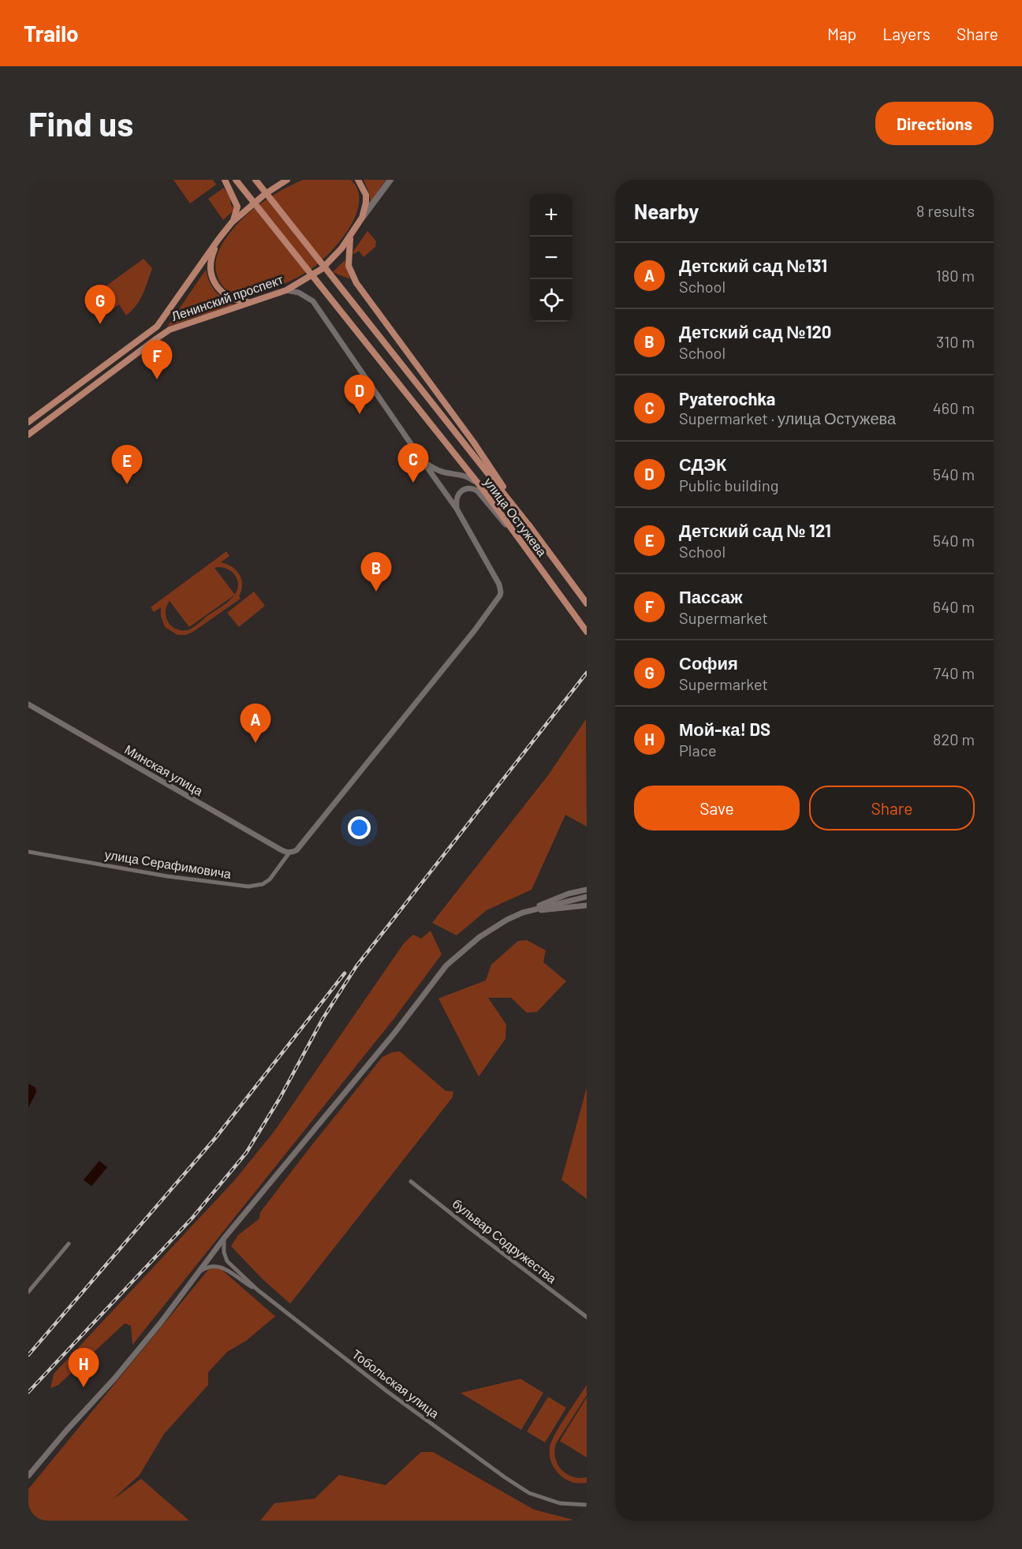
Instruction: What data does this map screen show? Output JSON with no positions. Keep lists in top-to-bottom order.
{
  "streets": {
    "main road": ["Ленинский проспект", "улица Остужева"],
    "street": [
      "Минская улица",
      "улица Серафимовича",
      "бульвар Содружества",
      "Тобольская улица"
    ]
  },
  "crossings": [
    ["Ленинский проспект", "улица Остужева"],
    ["Минская улица", "улица Серафимовича"]
  ],
  "page": {
    "header": "Trailo",
    "nav": ["Map", "Layers", "Share"],
    "buttons": [
      "Directions",
      ["Save", "Share"]
    ],
    "title": "Find us",
    "heading": ["Nearby", "8 results"],
    "map_buttons": ["+", "−"],
    "list": [
      {
        "mark": "A",
        "name": "Детский сад №131",
        "note": "School",
        "value": "180 m"
      },
      {
        "mark": "B",
        "name": "Детский сад №120",
        "note": "School",
        "value": "310 m"
      },
      {
        "mark": "C",
        "name": "Pyaterochka",
        "note": "Supermarket · улица Остужева",
        "value": "460 m"
      },
      {
        "mark": "D",
        "name": "СДЭК",
        "note": "Public building",
        "value": "540 m"
      },
      {
        "mark": "E",
        "name": "Детский сад № 121",
        "note": "School",
        "value": "540 m"
      },
      {
        "mark": "F",
        "name": "Пассаж",
        "note": "Supermarket",
        "value": "640 m"
      },
      {
        "mark": "G",
        "name": "София",
        "note": "Supermarket",
        "value": "740 m"
      },
      {
        "mark": "H",
        "name": "Мой-ка! DS",
        "note": "Place",
        "value": "820 m"
      }
    ],
    "pins": [
      "G",
      "F",
      "D",
      "C",
      "E",
      "B",
      "A",
      "H"
    ]
  }
}
